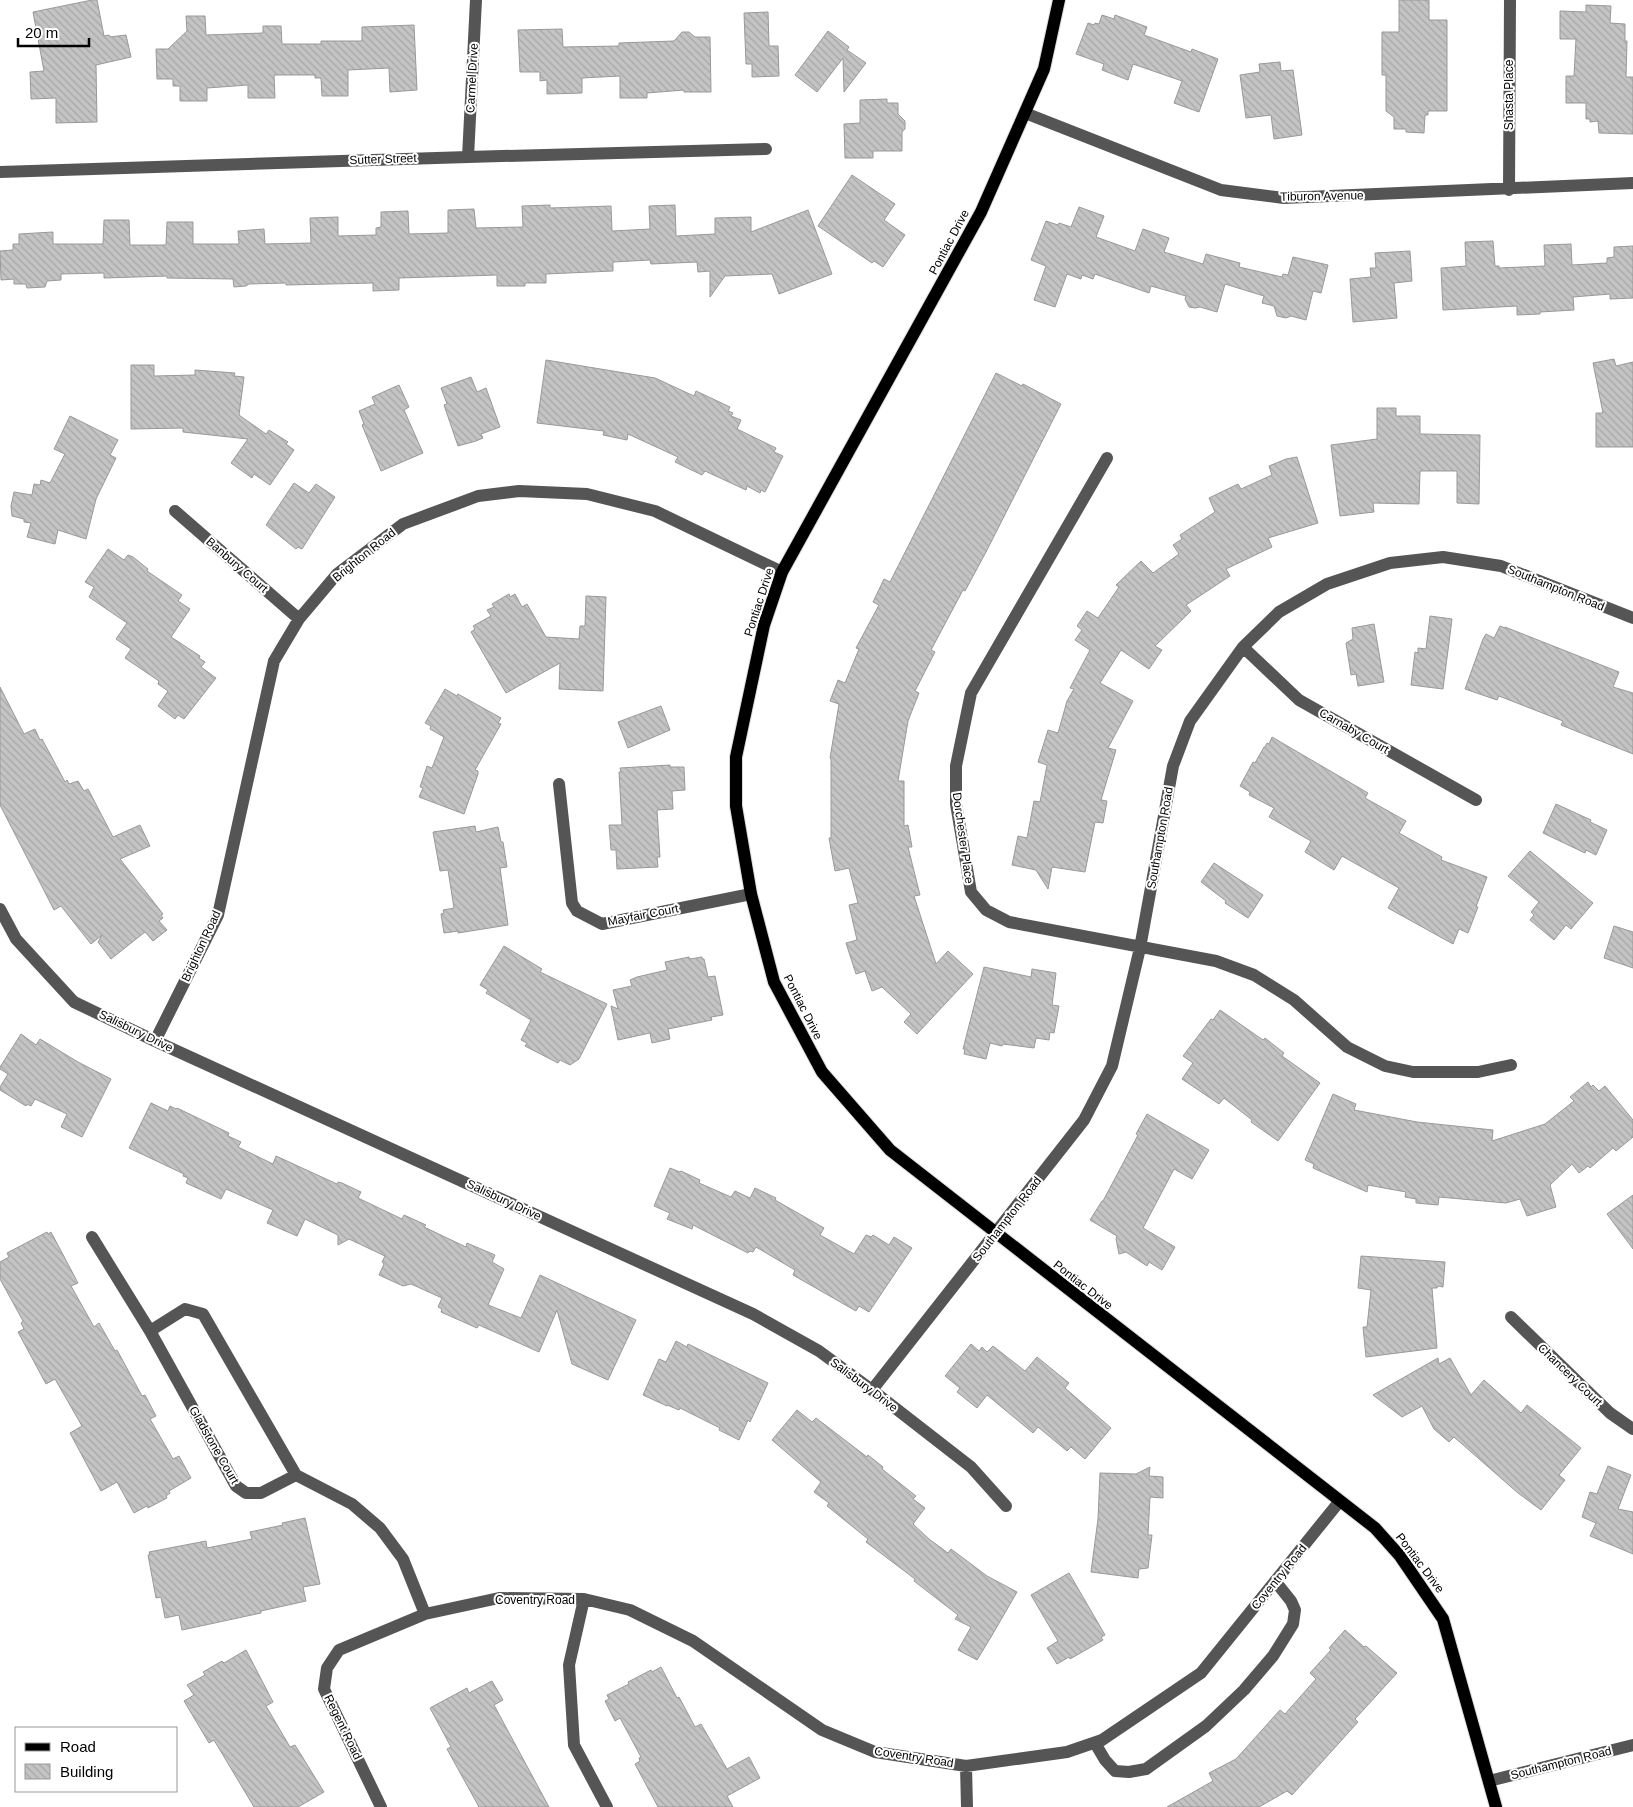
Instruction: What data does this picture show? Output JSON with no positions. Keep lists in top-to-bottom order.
{
  "streets": {
    "main road": ["Pontiac Drive"],
    "street": [
      "Carmel Drive",
      "Shasta Place",
      "Sutter Street",
      "Tiburon Avenue",
      "Brighton Road",
      "Banbury Court",
      "Southampton Road",
      "Carnaby Court",
      "Dorchester Place",
      "Mayfair Court",
      "Salisbury Drive",
      "Chancery Court",
      "Gladstone Court",
      "Coventry Road",
      "Regent Road"
    ]
  },
  "crossings": [
    ["Carmel Drive", "Sutter Street"],
    ["Shasta Place", "Tiburon Avenue"],
    ["Tiburon Avenue", "Pontiac Drive"],
    ["Pontiac Drive", "Brighton Road"],
    ["Pontiac Drive", "Southampton Road"],
    ["Pontiac Drive", "Mayfair Court"],
    ["Pontiac Drive", "Coventry Road"],
    ["Brighton Road", "Banbury Court"],
    ["Brighton Road", "Salisbury Drive"],
    ["Southampton Road", "Carnaby Court"],
    ["Southampton Road", "Dorchester Place"],
    ["Southampton Road", "Salisbury Drive"],
    ["Coventry Road", "Regent Road"]
  ],
  "legend": ["Road", "Building"],
  "scale_bar": "20 m"
}
